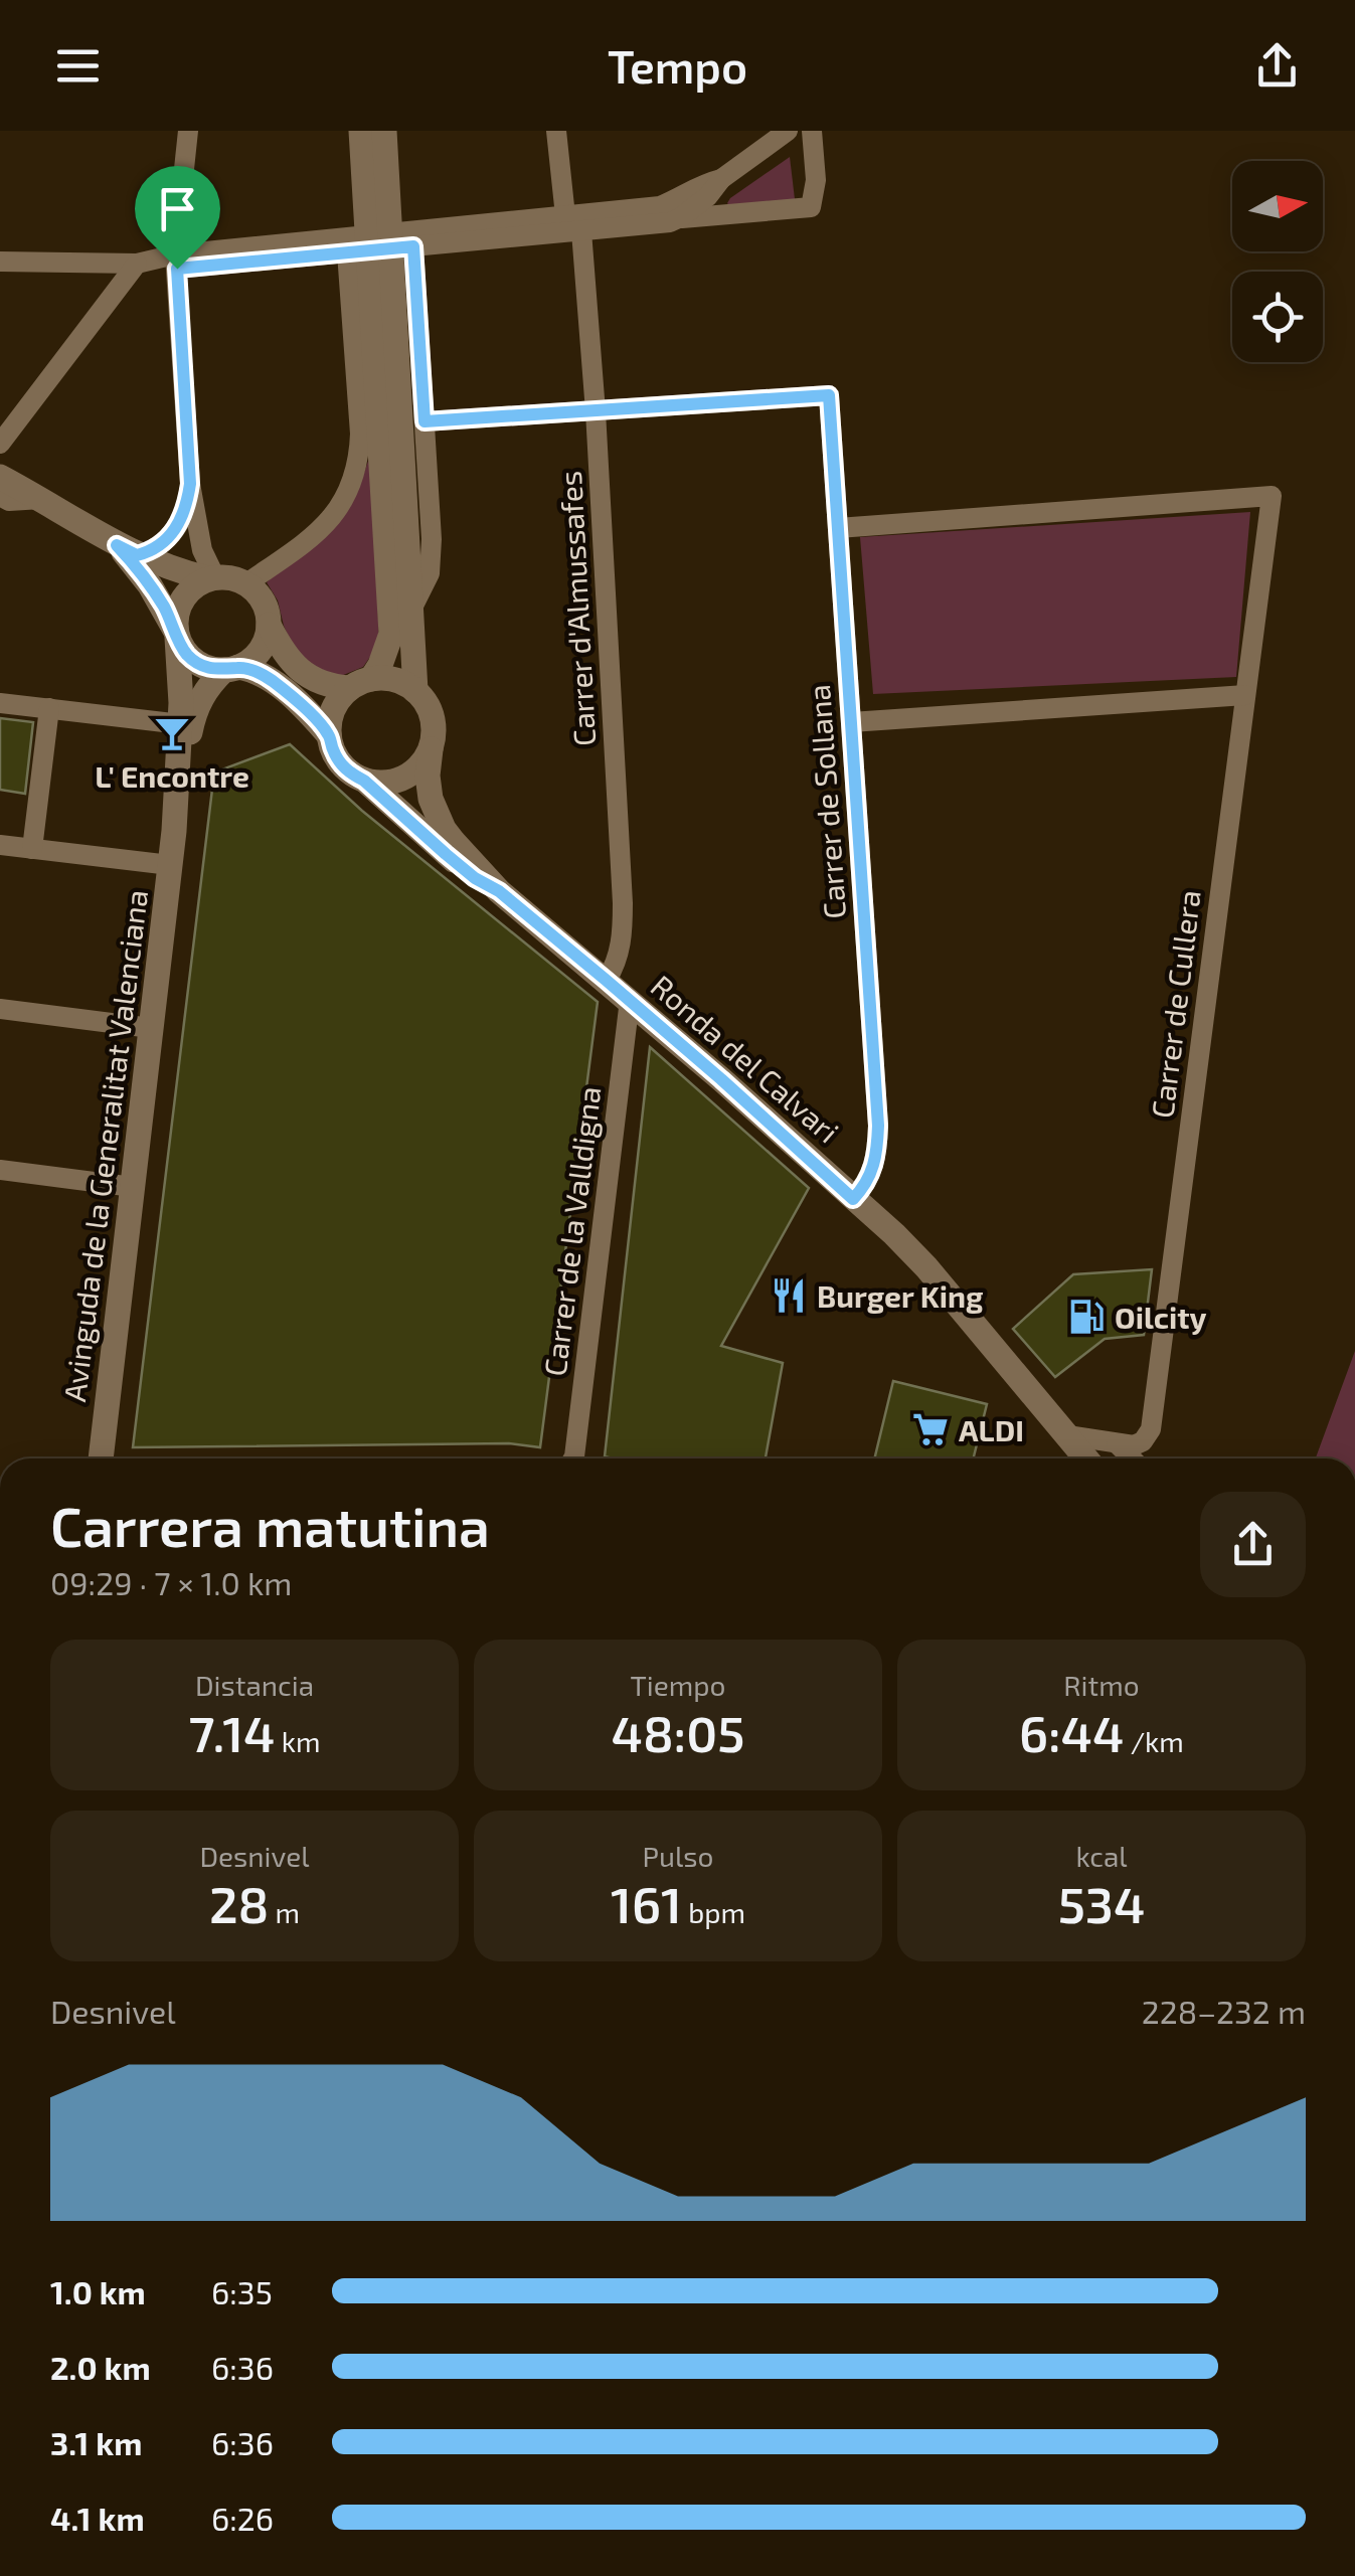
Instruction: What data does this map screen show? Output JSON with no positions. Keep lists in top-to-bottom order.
{
  "streets": {
    "street": [
      "Carrer d'Almussafes",
      "Carrer de Sollana",
      "Carrer de Cullera",
      "Ronda del Calvari",
      "Avinguda de la Generalitat Valenciana",
      "Carrer de la Valldigna"
    ]
  },
  "crossings": [
    ["Carrer d'Almussafes", "Carrer de Sollana"],
    ["Carrer d'Almussafes", "Ronda del Calvari"],
    ["Carrer de Sollana", "Carrer de Cullera"],
    ["Carrer de Sollana", "Ronda del Calvari"],
    ["Carrer de Cullera", "Ronda del Calvari"],
    ["Ronda del Calvari", "Carrer de la Valldigna"]
  ],
  "places": {
    "bar": ["L' Encontre"],
    "restaurant": ["Burger King"],
    "fuel station": ["Oilcity"],
    "supermarket": ["ALDI"]
  },
  "north": "right",
  "page": {
    "header": "Tempo",
    "heading": ["Carrera matutina", "09:29 · 7 × 1.0 km"],
    "stats": [
      ["Distancia", "7.14 km"],
      ["Tiempo", "48:05"],
      ["Ritmo", "6:44 /km"],
      ["Desnivel", "28 m"],
      ["Pulso", "161 bpm"],
      ["kcal", "534"]
    ],
    "chart": ["Desnivel", "228–232 m"],
    "list": [
      {
        "name": "1.0 km",
        "note": "6:35"
      },
      {
        "name": "2.0 km",
        "note": "6:36"
      },
      {
        "name": "3.1 km",
        "note": "6:36"
      },
      {
        "name": "4.1 km",
        "note": "6:26"
      }
    ]
  }
}
